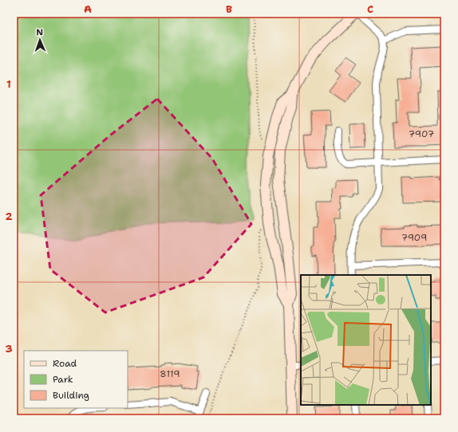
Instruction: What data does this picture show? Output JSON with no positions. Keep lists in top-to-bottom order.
{
  "house_numbers": ["7907", "7909", "8119"],
  "legend": ["Road", "Park", "Building"],
  "north": "top",
  "grid": {
    "columns": ["A", "B", "C"],
    "rows": ["1", "2", "3"]
  }
}
